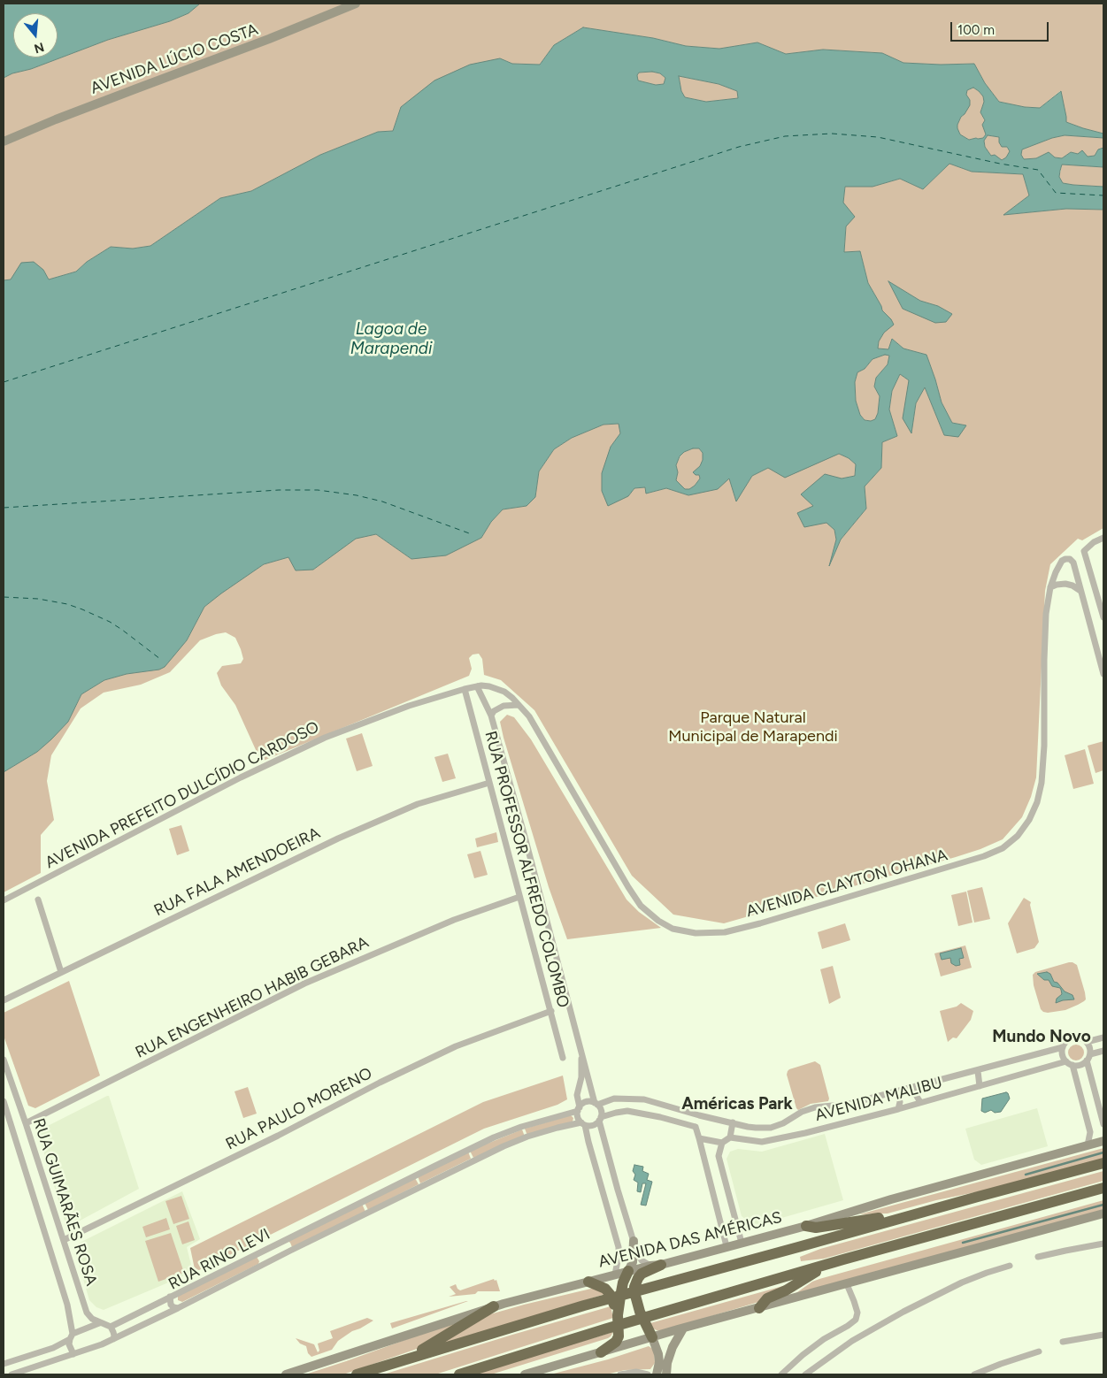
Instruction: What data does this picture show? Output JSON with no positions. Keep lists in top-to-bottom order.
{
  "streets": {
    "main road": ["AVENIDA LÚCIO COSTA", "AVENIDA DAS AMÉRICAS"],
    "street": [
      "AVENIDA PREFEITO DULCÍDIO CARDOSO",
      "RUA PROFESSOR ALFREDO COLOMBO",
      "RUA FALA AMENDOEIRA",
      "AVENIDA CLAYTON OHANA",
      "RUA ENGENHEIRO HABIB GEBARA",
      "AVENIDA MALIBU",
      "RUA PAULO MORENO",
      "RUA GUIMARÃES ROSA",
      "RUA RINO LEVI"
    ]
  },
  "crossings": [
    ["AVENIDA PREFEITO DULCÍDIO CARDOSO", "RUA PROFESSOR ALFREDO COLOMBO"],
    ["AVENIDA PREFEITO DULCÍDIO CARDOSO", "AVENIDA CLAYTON OHANA"],
    ["RUA PROFESSOR ALFREDO COLOMBO", "RUA FALA AMENDOEIRA"],
    ["RUA PROFESSOR ALFREDO COLOMBO", "AVENIDA CLAYTON OHANA"],
    ["RUA PROFESSOR ALFREDO COLOMBO", "RUA ENGENHEIRO HABIB GEBARA"],
    ["RUA PROFESSOR ALFREDO COLOMBO", "AVENIDA MALIBU"],
    ["RUA PROFESSOR ALFREDO COLOMBO", "RUA PAULO MORENO"],
    ["RUA PROFESSOR ALFREDO COLOMBO", "RUA RINO LEVI"],
    ["RUA ENGENHEIRO HABIB GEBARA", "RUA GUIMARÃES ROSA"],
    ["AVENIDA MALIBU", "RUA RINO LEVI"],
    ["RUA PAULO MORENO", "RUA GUIMARÃES ROSA"]
  ],
  "districts": ["Mundo Novo", "Américas Park"],
  "water": ["Lagoa de Marapendi"],
  "parks": ["Parque Natural Municipal de Marapendi"],
  "scale_bar": "100 m",
  "north": "bottom"
}
